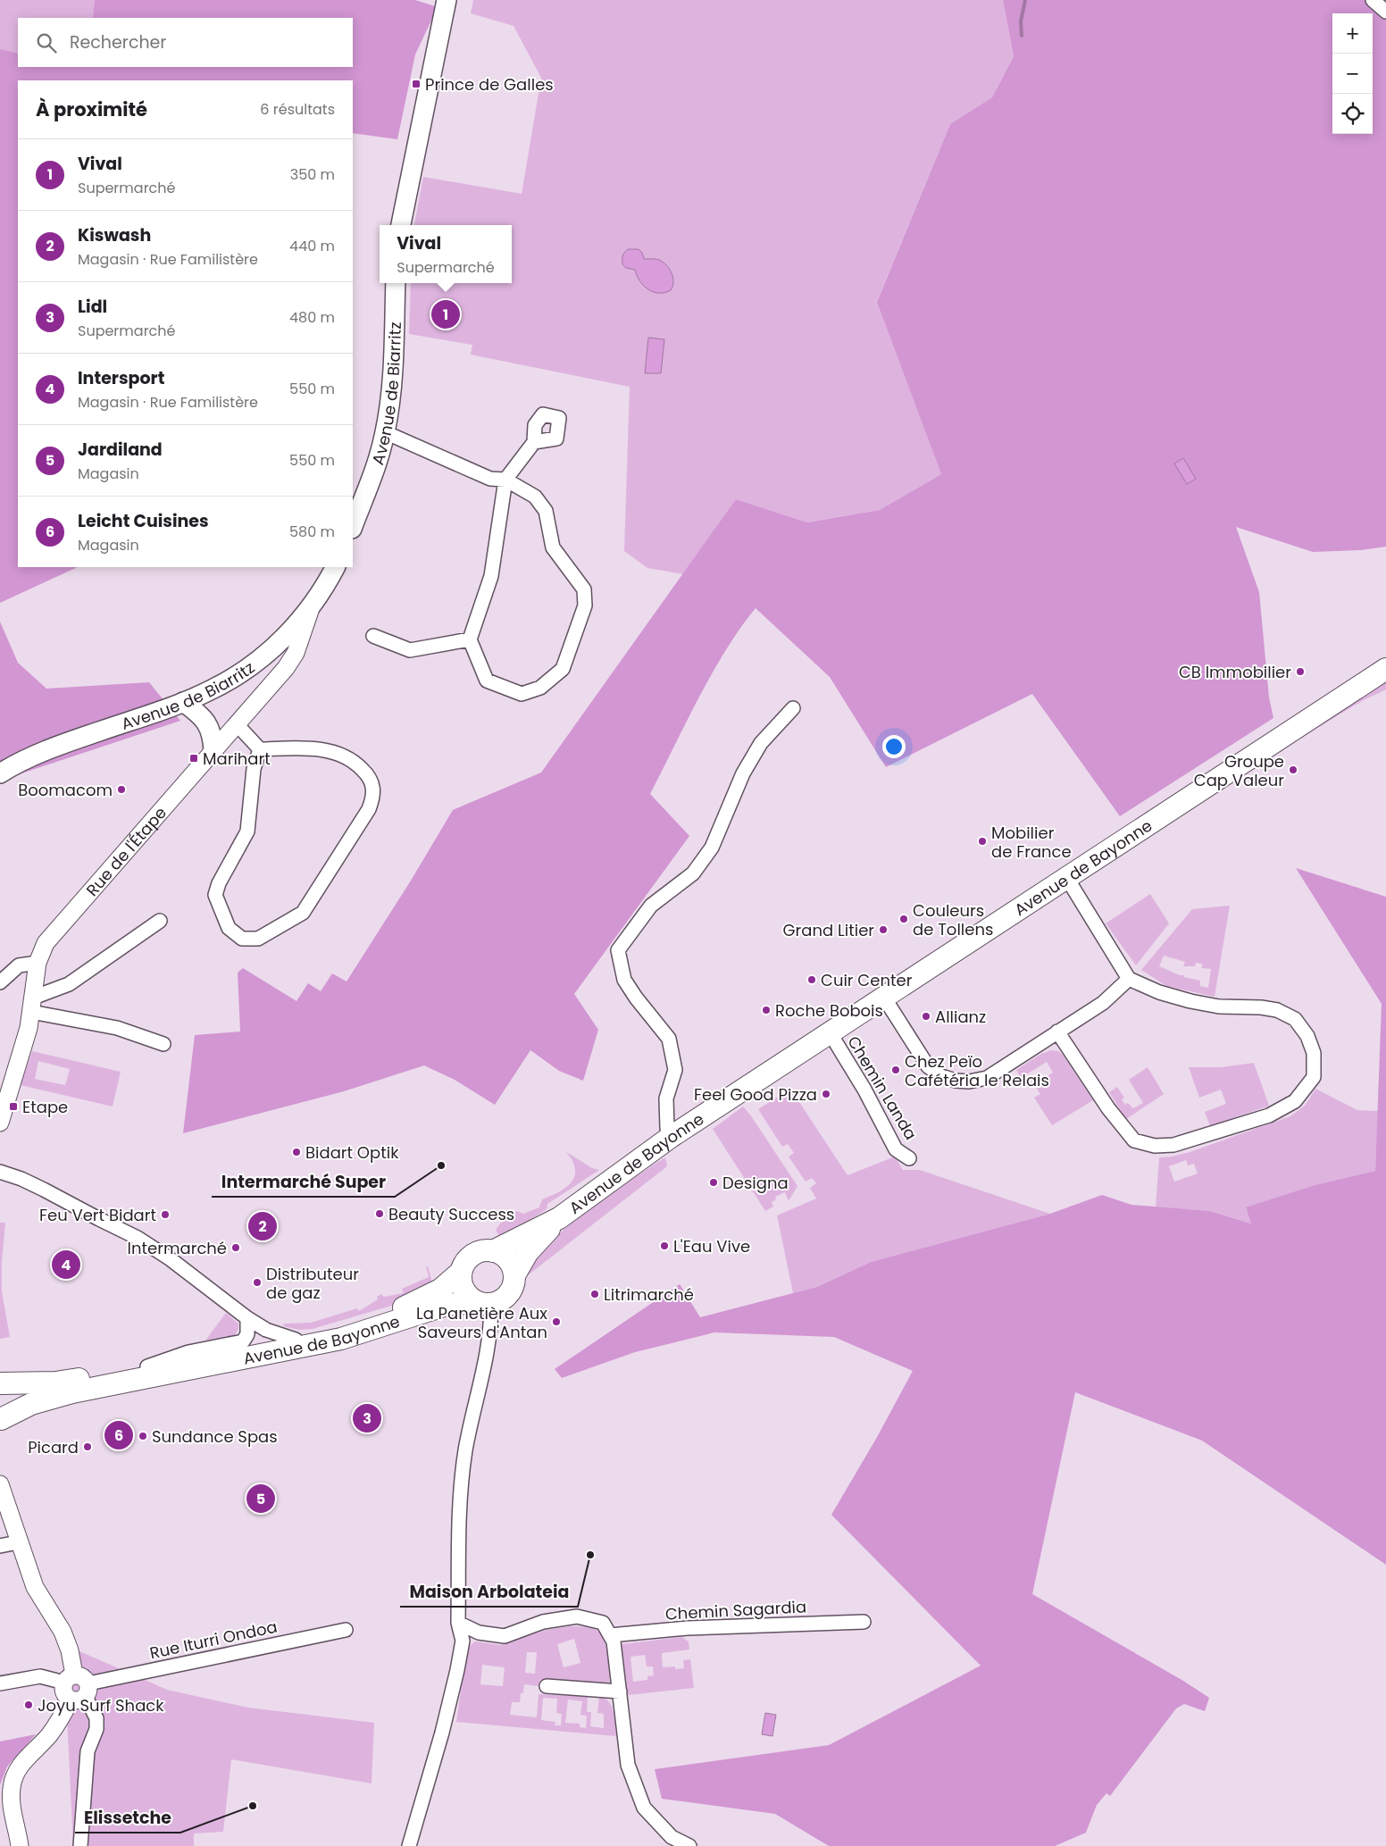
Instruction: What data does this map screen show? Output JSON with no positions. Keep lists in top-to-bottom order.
{
  "streets": {
    "main road": ["Avenue de Biarritz", "Avenue de Bayonne"],
    "street": [
      "Rue de l'Étape",
      "Chemin Landa",
      "Chemin Sagardia",
      "Rue Iturri Ondoa"
    ]
  },
  "crossings": [
    ["Avenue de Biarritz", "Rue de l'Étape"],
    ["Avenue de Bayonne", "Chemin Landa"]
  ],
  "places": {
    "transit": ["Prince de Galles", "Marihart", "Etape"],
    "other": [
      "CB Immobilier",
      "Groupe Cap Valeur",
      "Boomacom",
      "Mobilier de France",
      "Couleurs de Tollens",
      "Grand Litier",
      "Cuir Center",
      "Roche Bobois",
      "Allianz",
      "Chez Peïo Cafétéria le Relais",
      "Feel Good Pizza",
      "Bidart Optik",
      "Intermarché Super",
      "Designa",
      "Beauty Success",
      "Feu Vert Bidart",
      "L'Eau Vive",
      "Intermarché",
      "Distributeur de gaz",
      "Litrimarché",
      "La Panetière Aux Saveurs d'Antan",
      "Sundance Spas",
      "Picard",
      "Maison Arbolateia",
      "Joyu Surf Shack",
      "Elissetche"
    ]
  },
  "page": {
    "map_buttons": ["+", "−"],
    "search": "Rechercher",
    "heading": ["À proximité", "6 résultats"],
    "list": [
      {
        "mark": "1",
        "name": "Vival",
        "note": "Supermarché",
        "value": "350 m"
      },
      {
        "mark": "2",
        "name": "Kiswash",
        "note": "Magasin · Rue Familistère",
        "value": "440 m"
      },
      {
        "mark": "3",
        "name": "Lidl",
        "note": "Supermarché",
        "value": "480 m"
      },
      {
        "mark": "4",
        "name": "Intersport",
        "note": "Magasin · Rue Familistère",
        "value": "550 m"
      },
      {
        "mark": "5",
        "name": "Jardiland",
        "note": "Magasin",
        "value": "550 m"
      },
      {
        "mark": "6",
        "name": "Leicht Cuisines",
        "note": "Magasin",
        "value": "580 m"
      }
    ],
    "popup": ["Vival", "Supermarché"],
    "pins": [
      "1",
      "2",
      "4",
      "3",
      "6",
      "5"
    ]
  }
}
